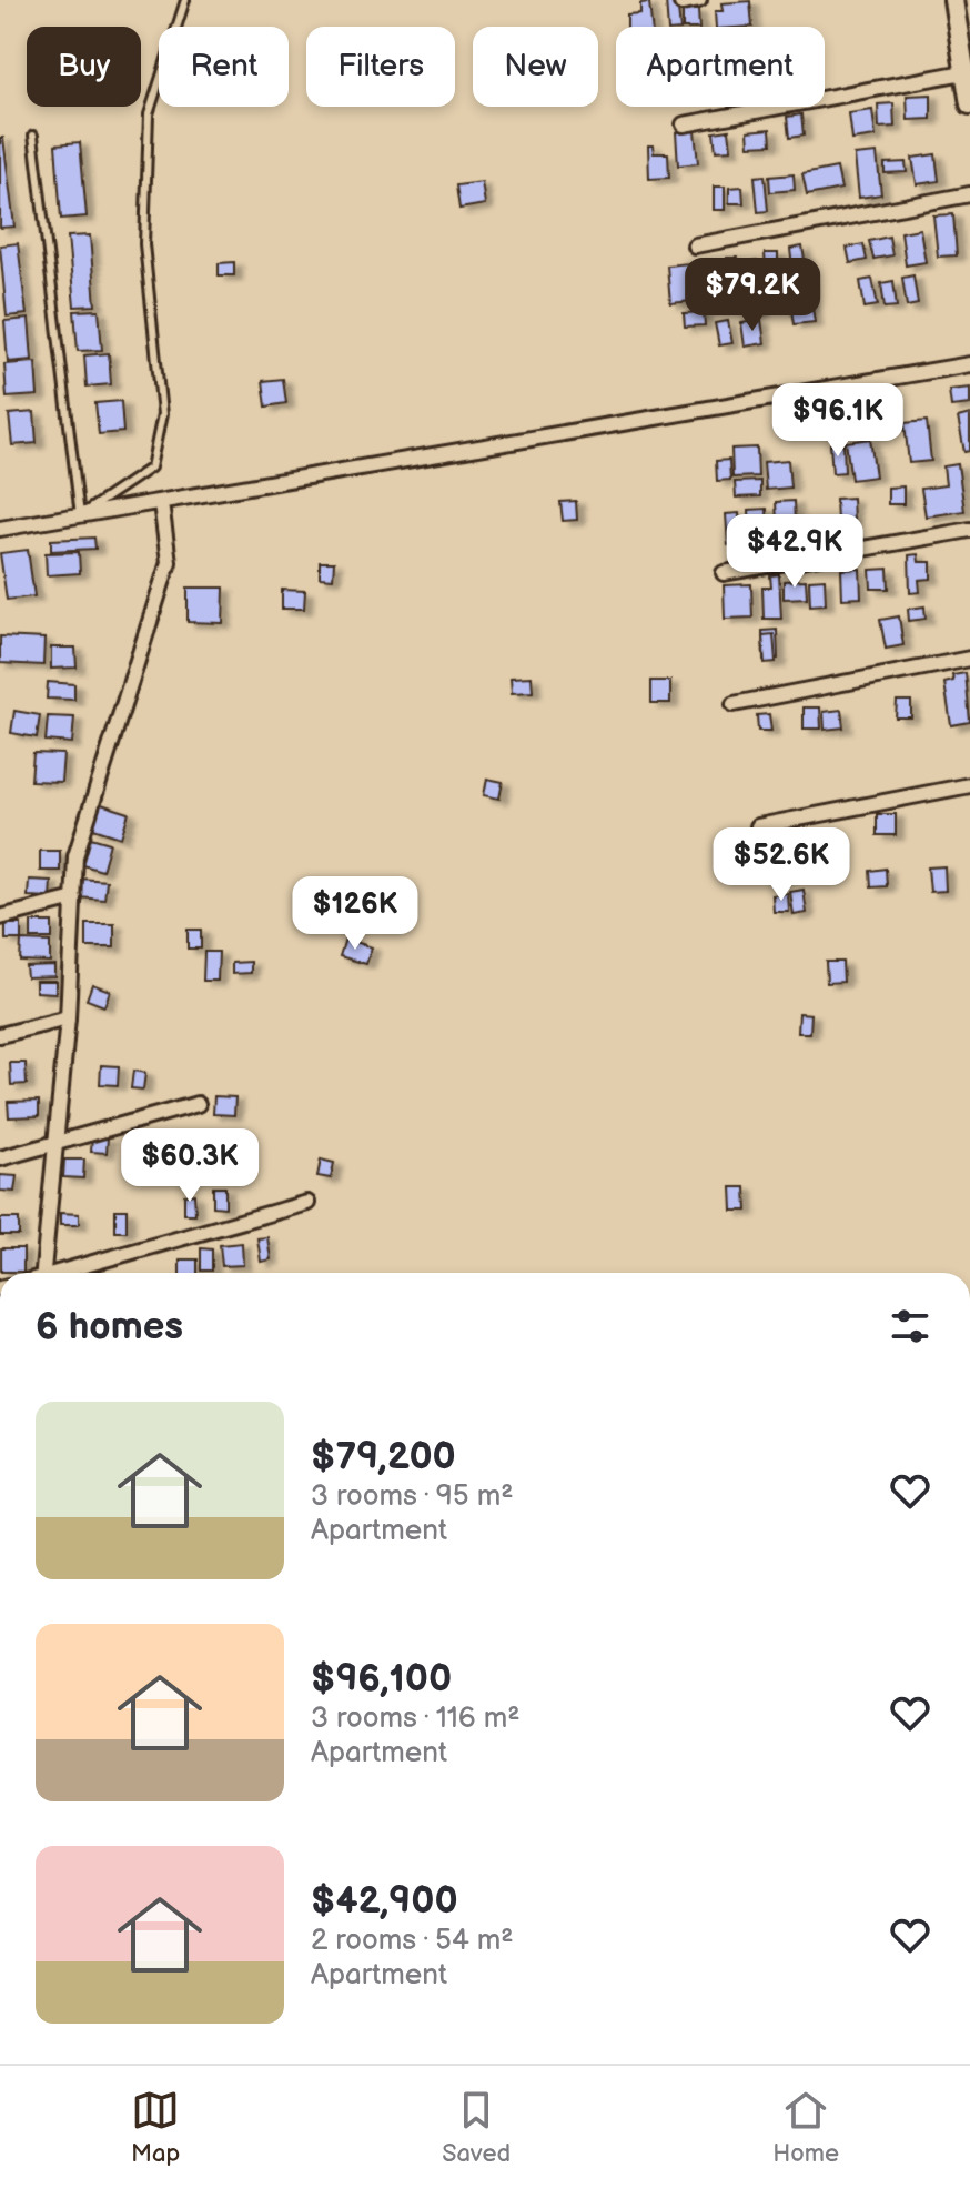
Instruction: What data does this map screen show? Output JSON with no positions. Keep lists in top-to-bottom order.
{
  "page": {
    "chip": [
      "Buy",
      "Rent",
      "Filters",
      "New",
      "Apartment"
    ],
    "price": [
      "$79.2K",
      "$96.1K",
      "$42.9K",
      "$52.6K",
      "$126K",
      "$60.3K"
    ],
    "heading": "6 homes",
    "list": [
      {
        "name": "$79,200",
        "note": "3 rooms · 95 m² · Apartment"
      },
      {
        "name": "$96,100",
        "note": "3 rooms · 116 m² · Apartment"
      },
      {
        "name": "$42,900",
        "note": "2 rooms · 54 m² · Apartment"
      }
    ],
    "tabs": ["Map", "Saved", "Home"]
  }
}
